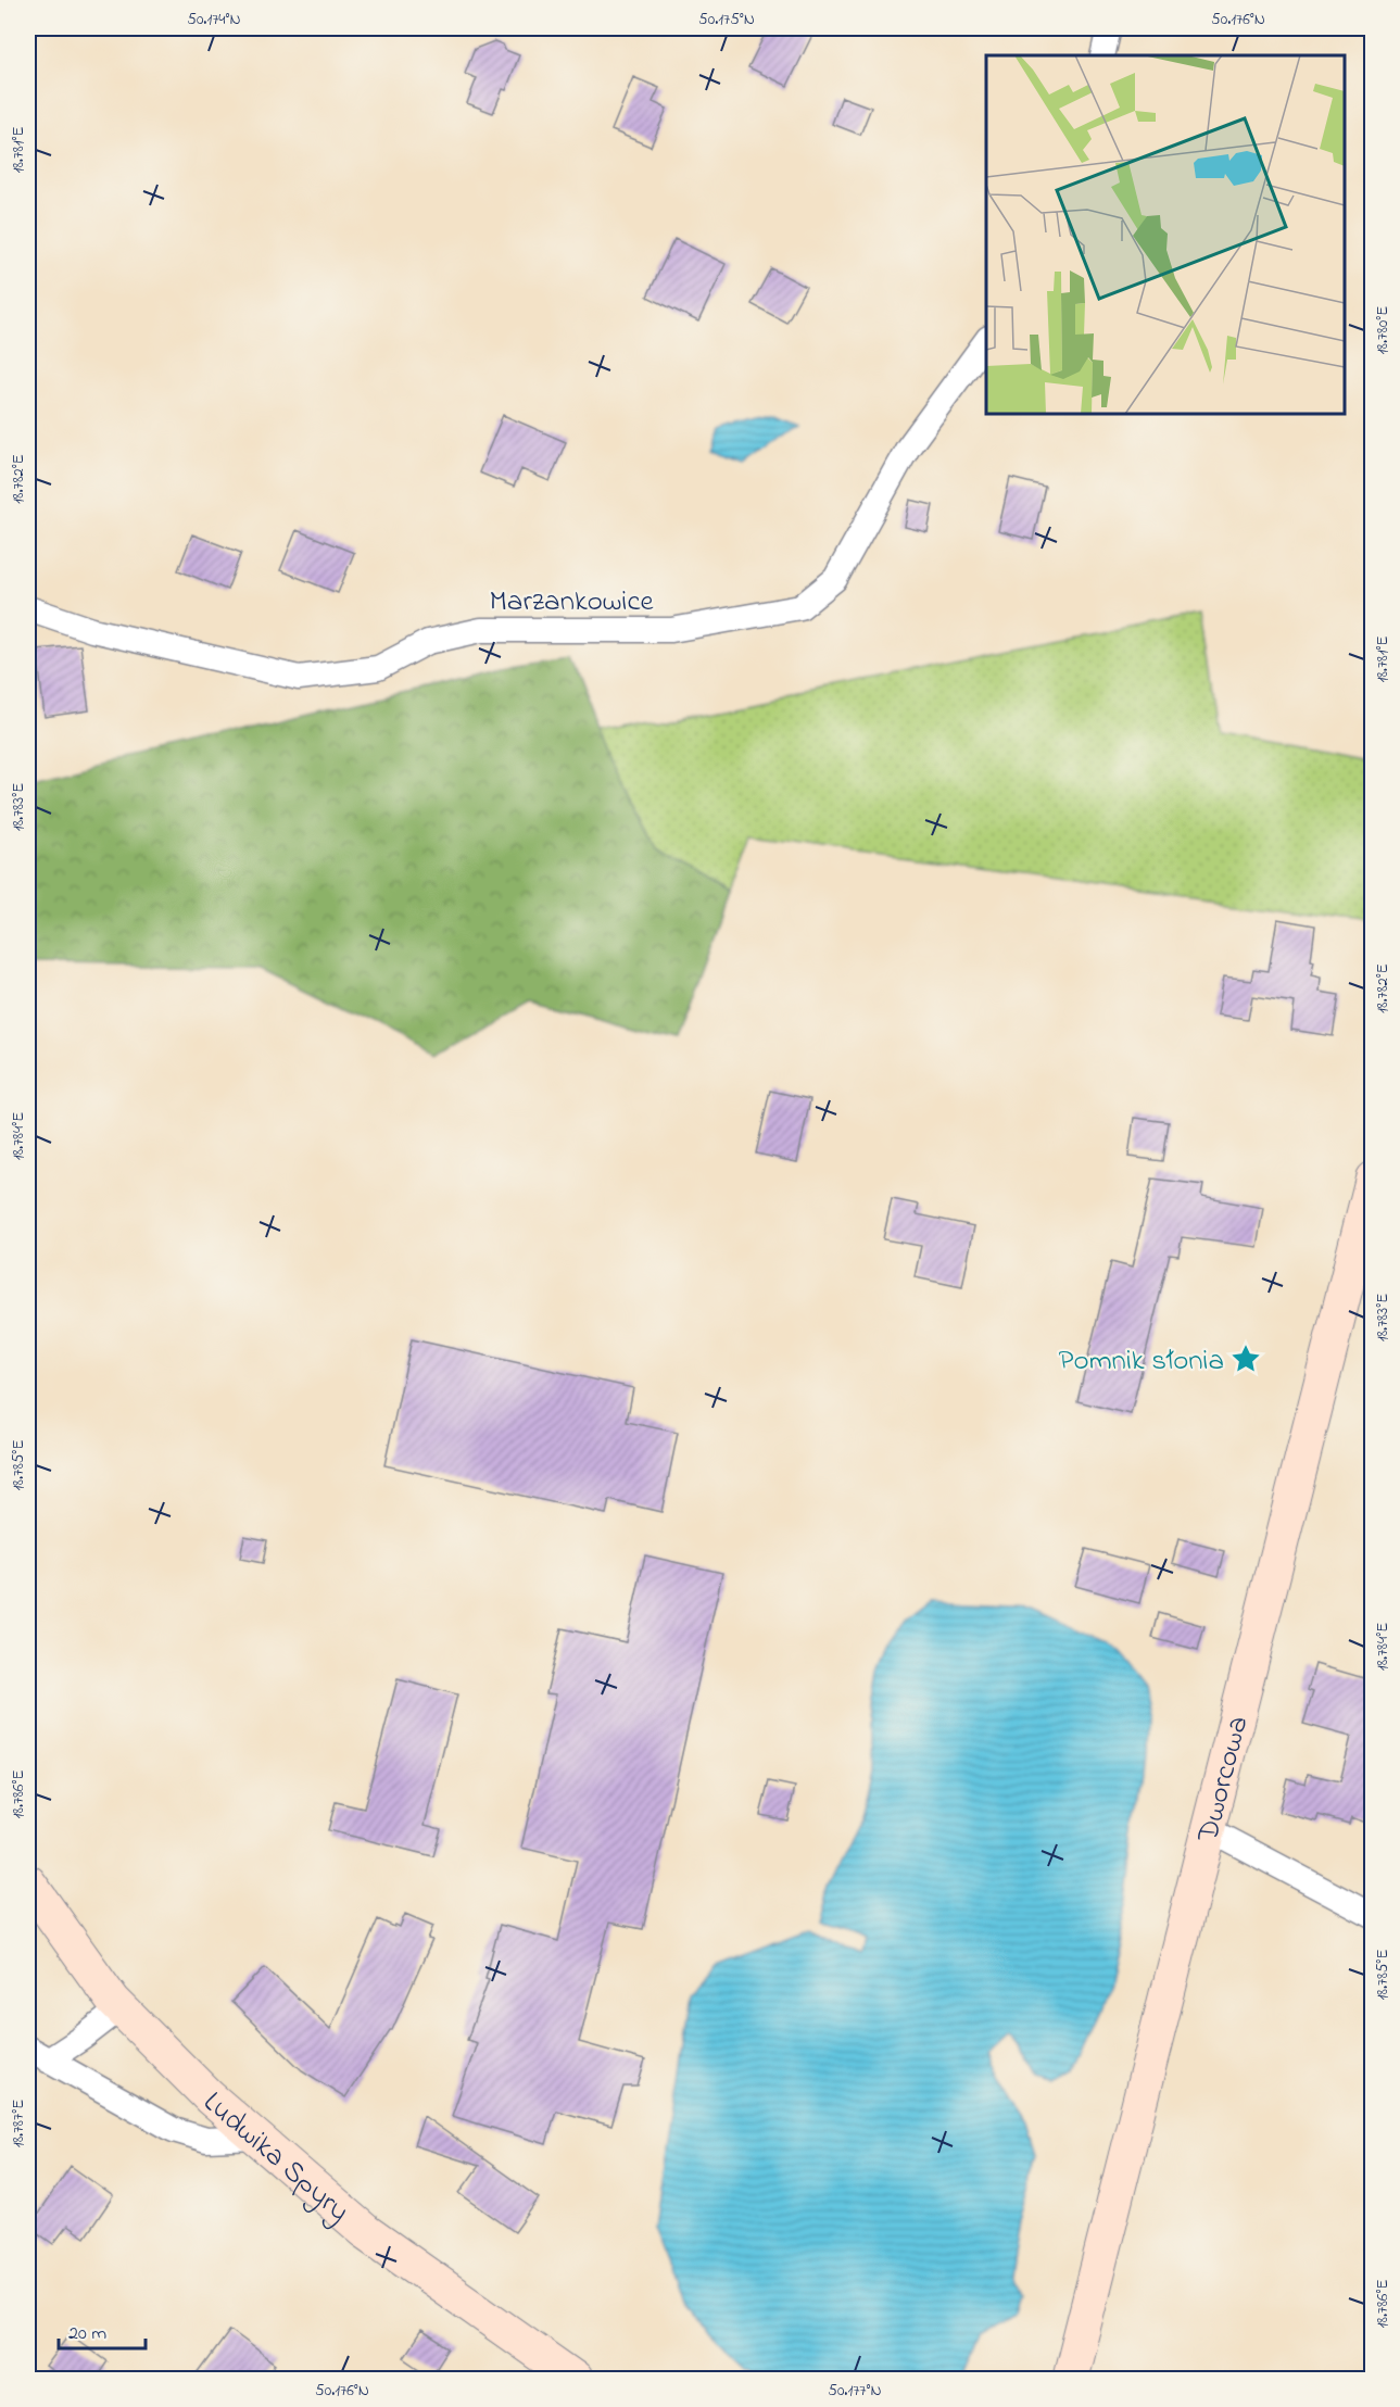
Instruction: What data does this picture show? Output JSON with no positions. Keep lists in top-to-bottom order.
{
  "streets": {
    "street": ["Marzankowice", "Dworcowa", "Ludwika Spyry"]
  },
  "places": {
    "place": ["Pomnik słonia"]
  },
  "scale_bar": "20 m",
  "coordinates": [
    "50.174°N",
    "50.175°N",
    "50.176°N",
    "18.781°E",
    "18.780°E",
    "18.782°E",
    "18.783°E",
    "18.784°E",
    "18.785°E",
    "18.786°E",
    "18.787°E",
    "50.177°N"
  ]
}
